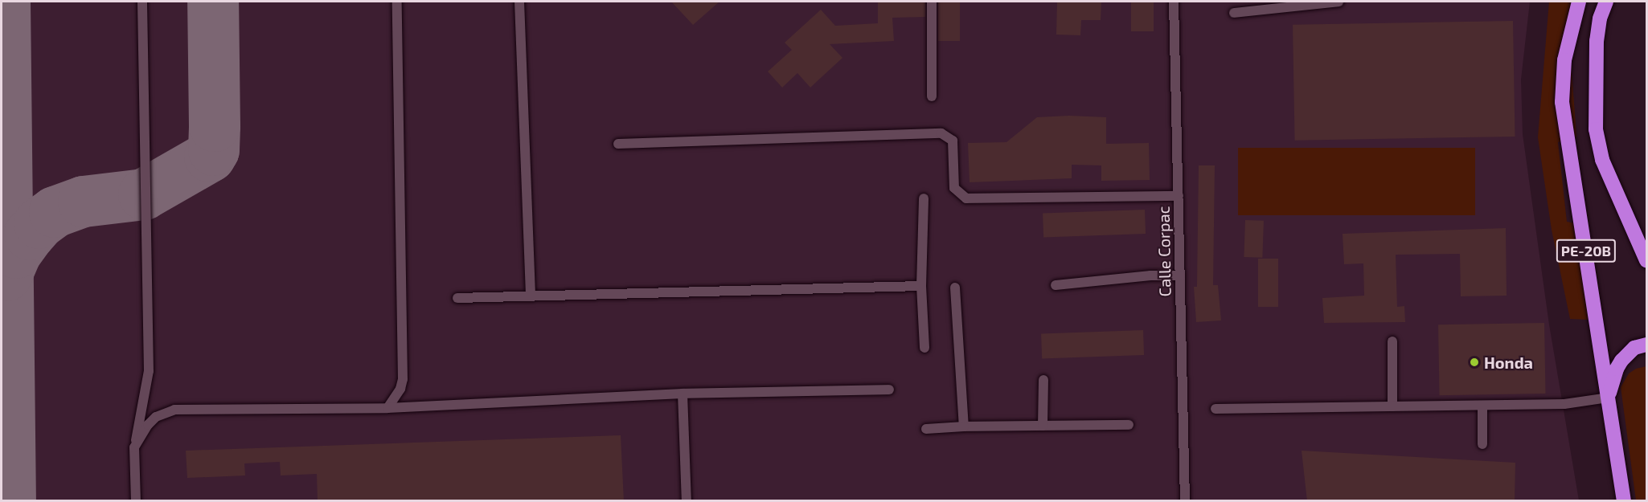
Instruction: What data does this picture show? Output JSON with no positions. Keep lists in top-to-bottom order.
{
  "streets": {
    "highway": ["PE-20B"],
    "lane": ["Calle Corpac"]
  },
  "places": ["Honda"]
}
